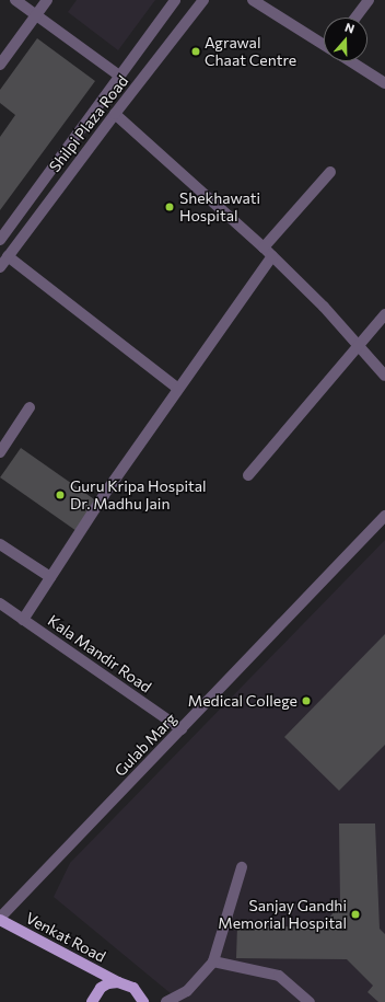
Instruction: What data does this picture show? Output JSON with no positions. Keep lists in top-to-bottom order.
{
  "streets": {
    "main road": ["Venkat Road"],
    "street": ["Shilpi Plaza Road", "Kala Mandir Road", "Gulab Marg"]
  },
  "crossings": [
    ["Kala Mandir Road", "Gulab Marg"],
    ["Gulab Marg", "Venkat Road"]
  ],
  "places": [
    "Agrawal Chaat Centre",
    "Shekhawati Hospital",
    "Guru Kripa Hospital Dr. Madhu Jain",
    "Medical College",
    "Sanjay Gandhi Memorial Hospital"
  ],
  "north": "top"
}
